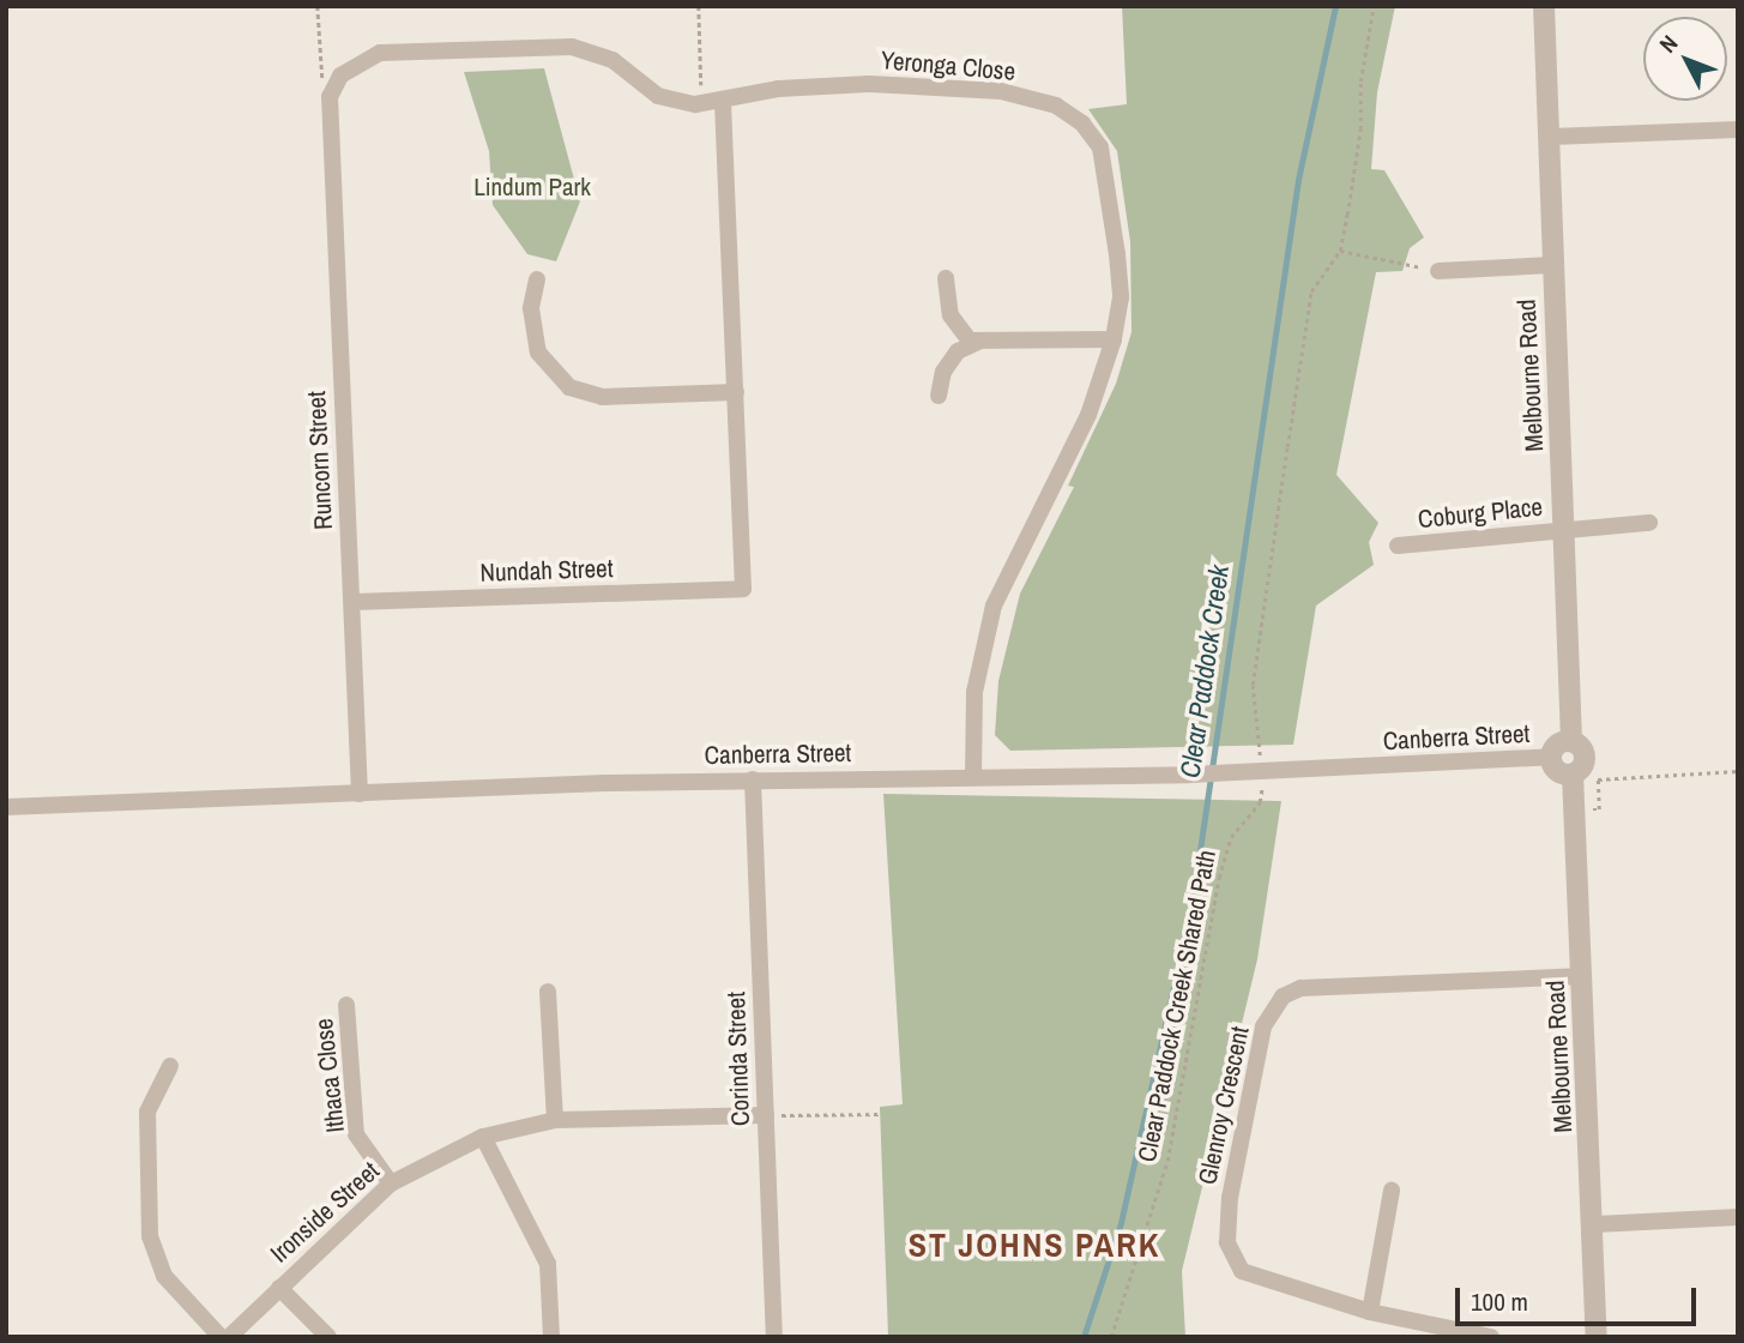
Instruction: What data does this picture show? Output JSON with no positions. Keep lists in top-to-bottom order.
{
  "streets": {
    "street": [
      "Yeronga Close",
      "Melbourne Road",
      "Runcorn Street",
      "Coburg Place",
      "Nundah Street",
      "Canberra Street",
      "Corinda Street",
      "Ithaca Close",
      "Glenroy Crescent",
      "Ironside Street"
    ],
    "path": ["Clear Paddock Creek Shared Path"]
  },
  "crossings": [
    ["Yeronga Close", "Runcorn Street"],
    ["Yeronga Close", "Canberra Street"],
    ["Melbourne Road", "Coburg Place"],
    ["Melbourne Road", "Canberra Street"],
    ["Melbourne Road", "Glenroy Crescent"],
    ["Runcorn Street", "Nundah Street"],
    ["Runcorn Street", "Canberra Street"],
    ["Canberra Street", "Corinda Street"],
    ["Corinda Street", "Ironside Street"],
    ["Ithaca Close", "Ironside Street"]
  ],
  "districts": ["ST JOHNS PARK"],
  "water": ["Clear Paddock Creek"],
  "parks": ["Lindum Park"],
  "scale_bar": "100 m",
  "north": "top left"
}
